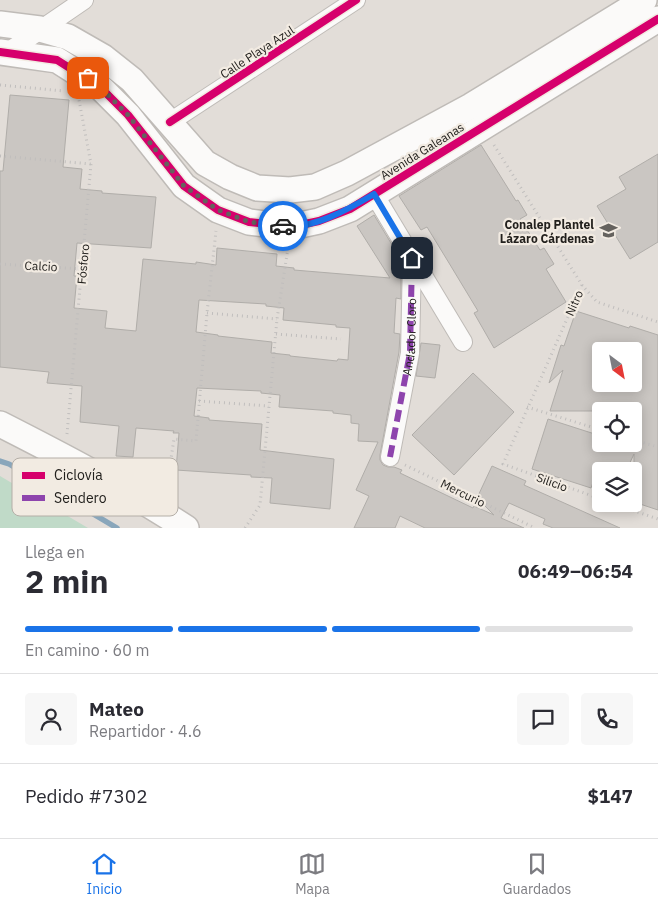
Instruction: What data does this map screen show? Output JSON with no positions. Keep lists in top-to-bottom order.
{
  "streets": {
    "street": ["Calle Playa Azul", "Avenida Galeanas", "Andador Cloro"],
    "path": [
      "Fósforo",
      "Calcio",
      "Nitro",
      "Silicio",
      "Mercurio"
    ]
  },
  "crossings": [
    ["Calle Playa Azul", "Avenida Galeanas"],
    ["Avenida Galeanas", "Nitro"],
    ["Fósforo", "Calcio"],
    ["Nitro", "Silicio"],
    ["Andador Cloro", "Mercurio"]
  ],
  "places": {
    "school or university": ["Conalep Plantel Lázaro Cárdenas"]
  },
  "legend": ["Ciclovía", "Sendero"],
  "north": "bottom right",
  "page": {
    "heading": ["2 min", "Llega en", "06:49–06:54"],
    "panel": [
      "Mateo",
      "Repartidor · 4.6",
      "Pedido #7302",
      "$147"
    ],
    "bar": "En camino · 60 m",
    "tabs": ["Inicio", "Mapa", "Guardados"]
  }
}
